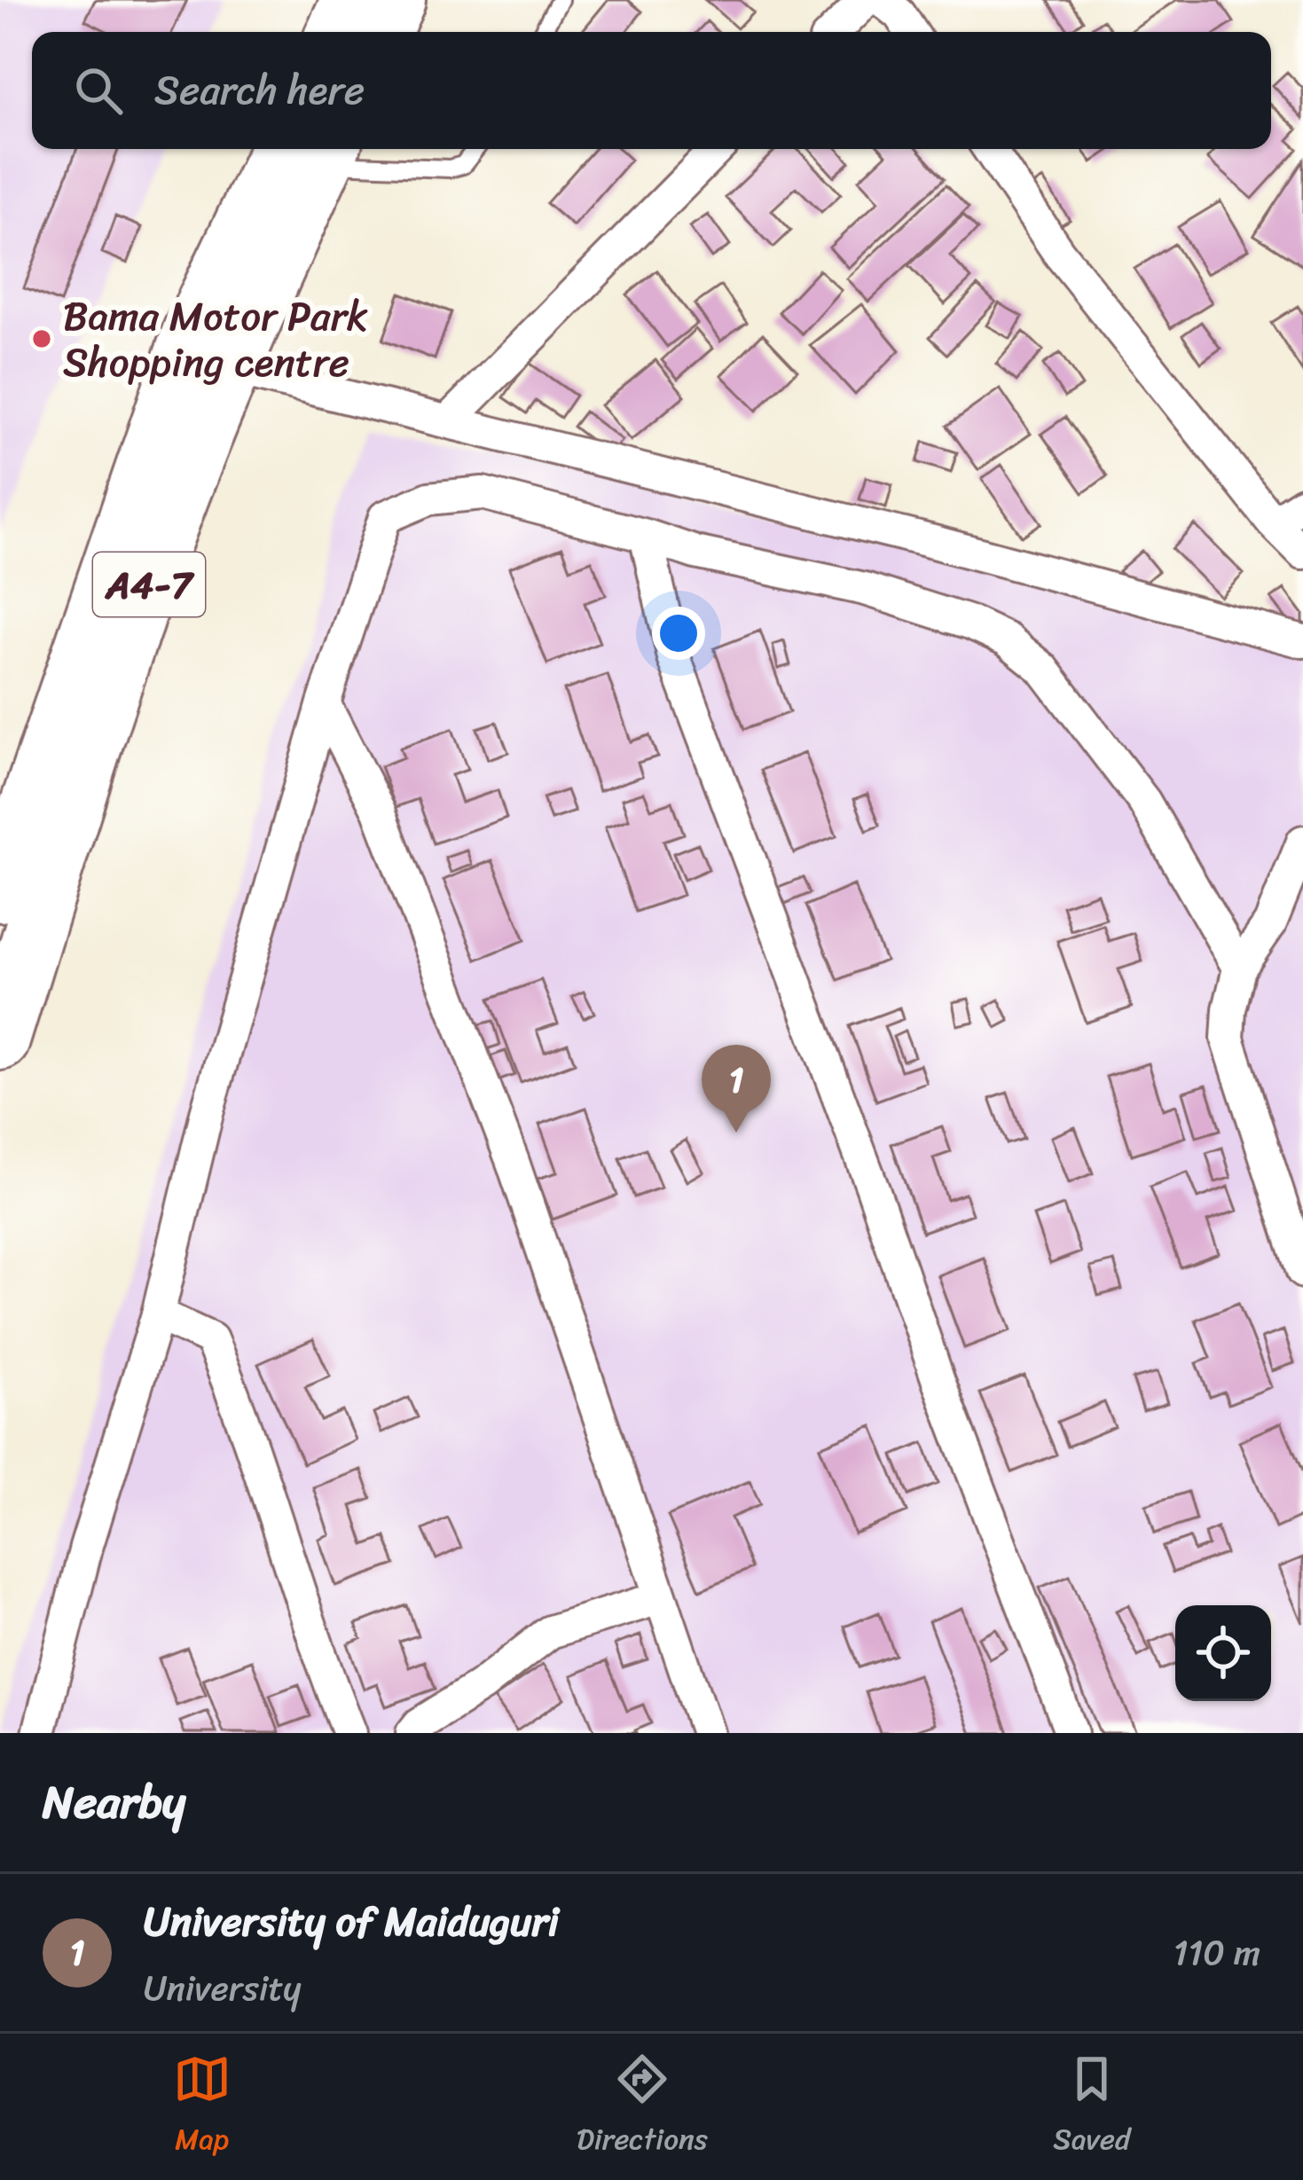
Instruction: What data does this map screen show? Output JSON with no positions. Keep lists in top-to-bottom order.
{
  "streets": {
    "highway": ["A4-7"]
  },
  "places": ["Bama Motor Park Shopping centre"],
  "page": {
    "search": "Search here",
    "pins": "1",
    "heading": "Nearby",
    "list": [
      {
        "mark": "1",
        "name": "University of Maiduguri",
        "note": "University",
        "value": "110 m"
      }
    ],
    "nav": ["Map", "Directions", "Saved"]
  }
}
